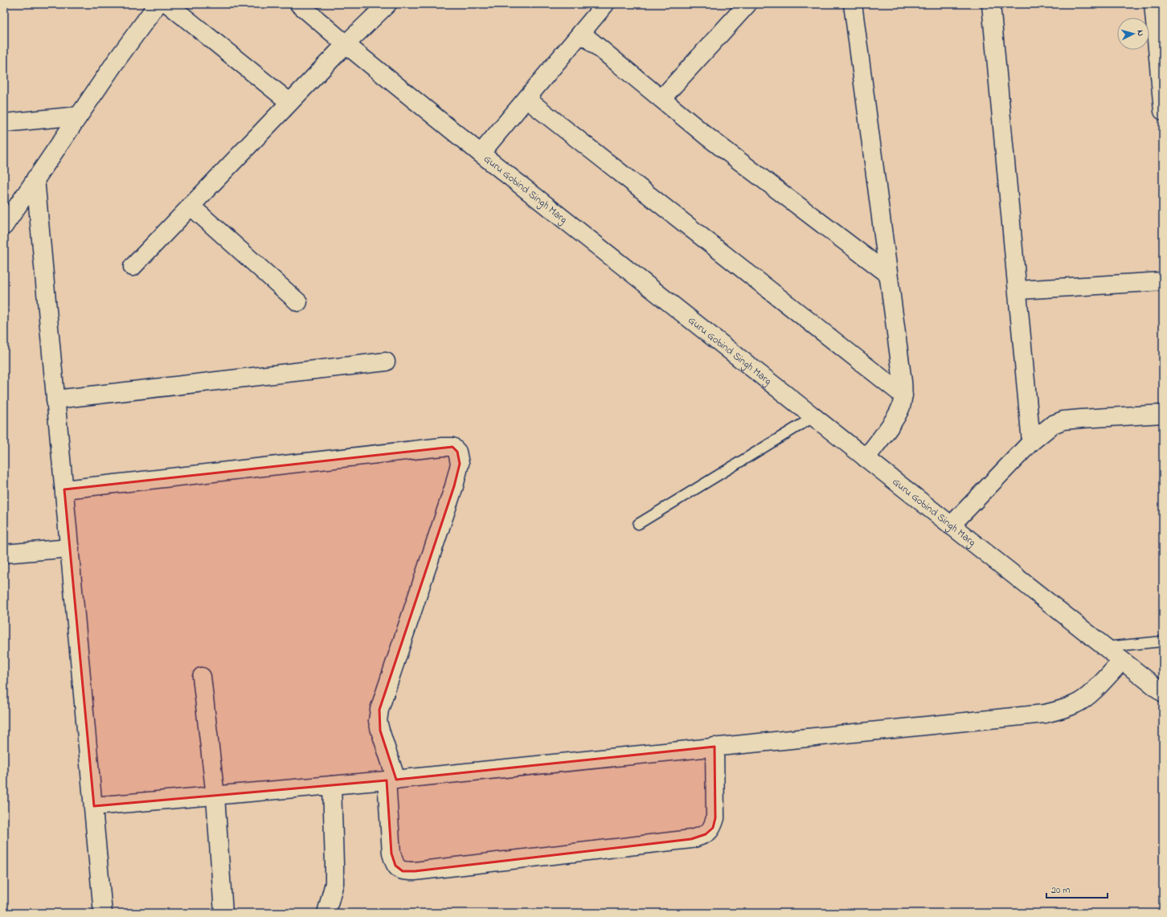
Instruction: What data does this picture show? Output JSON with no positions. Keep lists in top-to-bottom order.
{
  "streets": {
    "street": ["Guru Gobind Singh Marg"]
  },
  "scale_bar": "20 m",
  "north": "right"
}
